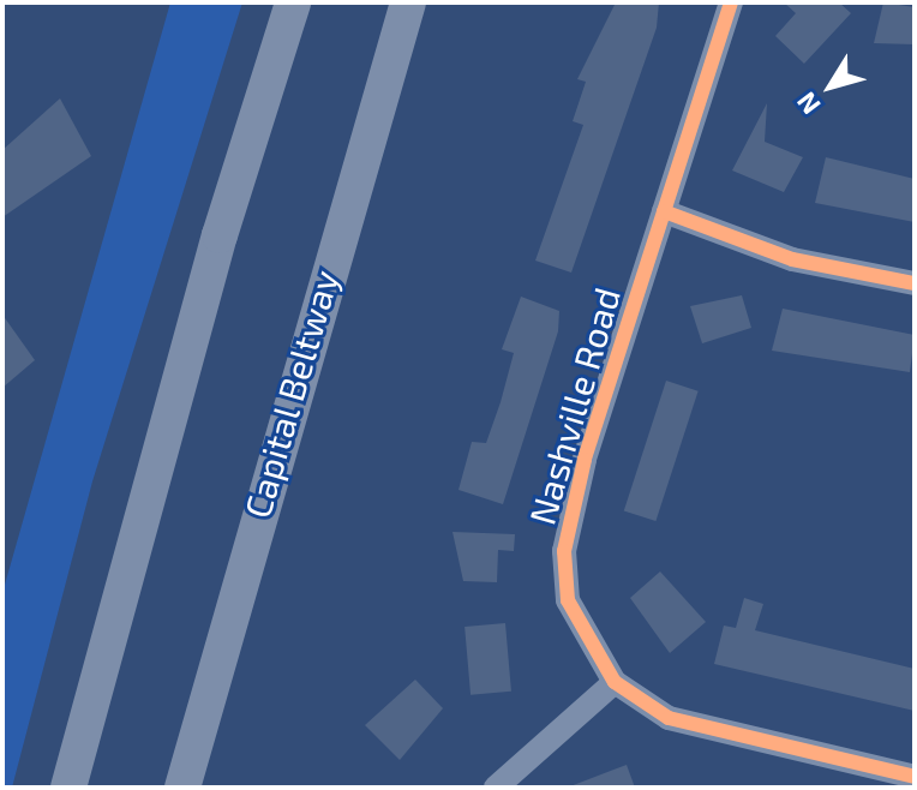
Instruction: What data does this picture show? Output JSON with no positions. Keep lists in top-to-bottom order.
{
  "streets": {
    "highway": ["Capital Beltway"],
    "street": ["Nashville Road"]
  },
  "north": "bottom left"
}
